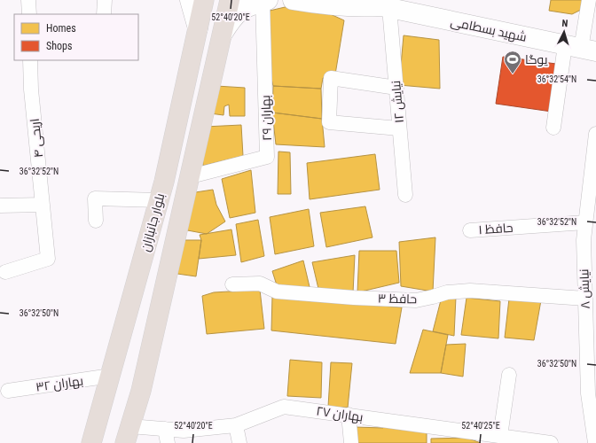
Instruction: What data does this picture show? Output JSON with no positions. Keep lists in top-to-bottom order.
{
  "streets": {
    "highway": ["بلوار جانبازان"],
    "main road": ["شهید بسطامی"],
    "street": [
      "نیایش ۱۲",
      "بهاران ۲۹",
      "اریحی ۴",
      "حافظ ۱",
      "نیایش ۸",
      "حافظ ۳",
      "بهاران ۳۲",
      "بهاران ۲۷"
    ]
  },
  "crossings": [
    ["شهید بسطامی", "نیایش ۱۲"],
    ["بهاران ۲۹", "بلوار جانبازان"],
    ["بلوار جانبازان", "بهاران ۳۲"],
    ["بلوار جانبازان", "بهاران ۲۷"],
    ["حافظ ۱", "نیایش ۸"],
    ["نیایش ۸", "حافظ ۳"]
  ],
  "places": {
    "sports": ["یوگا"]
  },
  "legend": ["Homes", "Shops"],
  "north": "top",
  "coordinates": [
    "52°40'20\"E",
    "36°32'54\"N",
    "36°32'52\"N",
    "36°32'50\"N",
    "52°40'25\"E"
  ]
}
